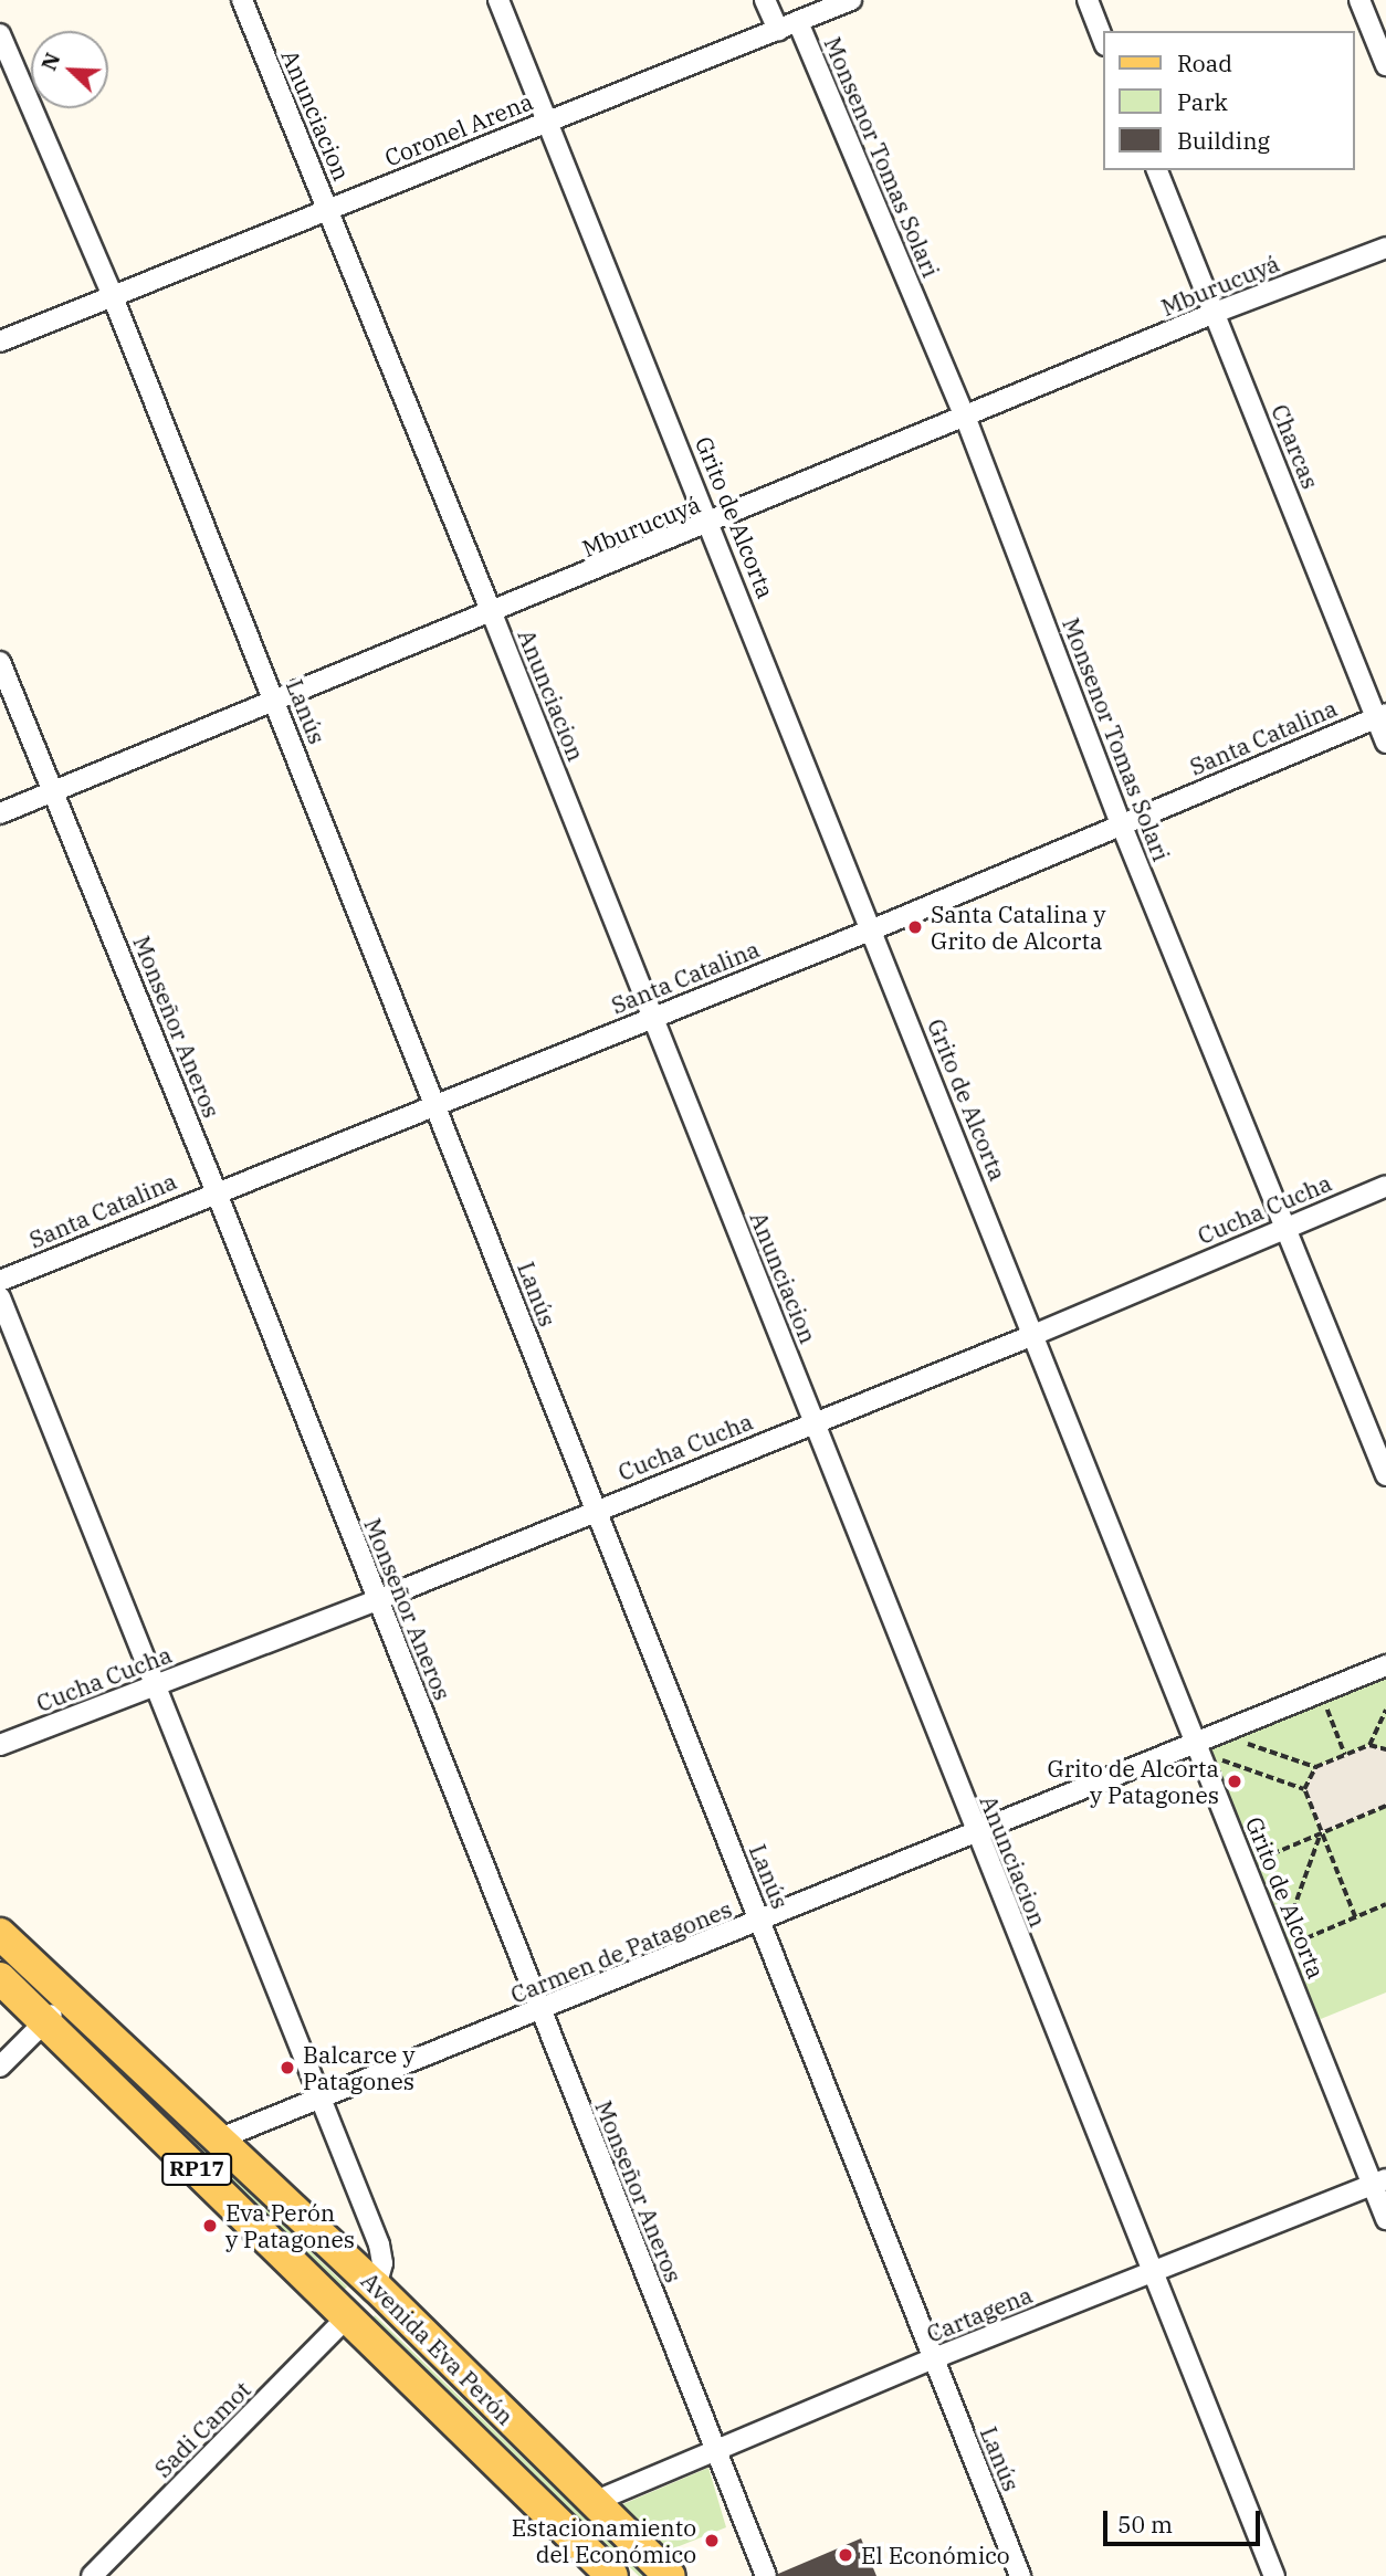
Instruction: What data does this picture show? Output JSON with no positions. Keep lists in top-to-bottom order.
{
  "streets": {
    "main road": ["RP17", "Avenida Eva Perón"],
    "street": [
      "Anunciacion",
      "Coronel Arena",
      "Monsenor Tomas Solari",
      "Mburucuyá",
      "Charcas",
      "Grito de Alcorta",
      "Lanús",
      "Santa Catalina",
      "Monseñor Aneros",
      "Cucha Cucha",
      "Carmen de Patagones",
      "Cartagena",
      "Sadi Camot"
    ]
  },
  "crossings": [
    ["Anunciacion", "Coronel Arena"],
    ["Anunciacion", "Mburucuyá"],
    ["Anunciacion", "Santa Catalina"],
    ["Anunciacion", "Cucha Cucha"],
    ["Anunciacion", "Carmen de Patagones"],
    ["Anunciacion", "Cartagena"],
    ["Coronel Arena", "Monsenor Tomas Solari"],
    ["Coronel Arena", "Grito de Alcorta"],
    ["Coronel Arena", "Lanús"],
    ["Monsenor Tomas Solari", "Mburucuyá"],
    ["Monsenor Tomas Solari", "Santa Catalina"],
    ["Monsenor Tomas Solari", "Cucha Cucha"],
    ["Mburucuyá", "Charcas"],
    ["Mburucuyá", "Grito de Alcorta"],
    ["Mburucuyá", "Lanús"],
    ["Mburucuyá", "Monseñor Aneros"],
    ["Charcas", "Santa Catalina"],
    ["Grito de Alcorta", "Santa Catalina"],
    ["Grito de Alcorta", "Cucha Cucha"],
    ["Grito de Alcorta", "Carmen de Patagones"],
    ["Grito de Alcorta", "Cartagena"],
    ["Lanús", "Santa Catalina"],
    ["Lanús", "Cucha Cucha"],
    ["Lanús", "Carmen de Patagones"],
    ["Lanús", "Cartagena"],
    ["Santa Catalina", "Monseñor Aneros"],
    ["Monseñor Aneros", "Cucha Cucha"],
    ["Monseñor Aneros", "Carmen de Patagones"],
    ["Monseñor Aneros", "Cartagena"],
    ["Carmen de Patagones", "Avenida Eva Perón"],
    ["Cartagena", "Avenida Eva Perón"],
    ["Avenida Eva Perón", "Sadi Camot"]
  ],
  "places": [
    "Santa Catalina y Grito de Alcorta",
    "Grito de Alcorta y Patagones",
    "Balcarce y Patagones",
    "Eva Perón y Patagones",
    "Estacionamiento del Económico",
    "El Económico"
  ],
  "legend": ["Road", "Park", "Building"],
  "scale_bar": "50 m",
  "north": "top left"
}
